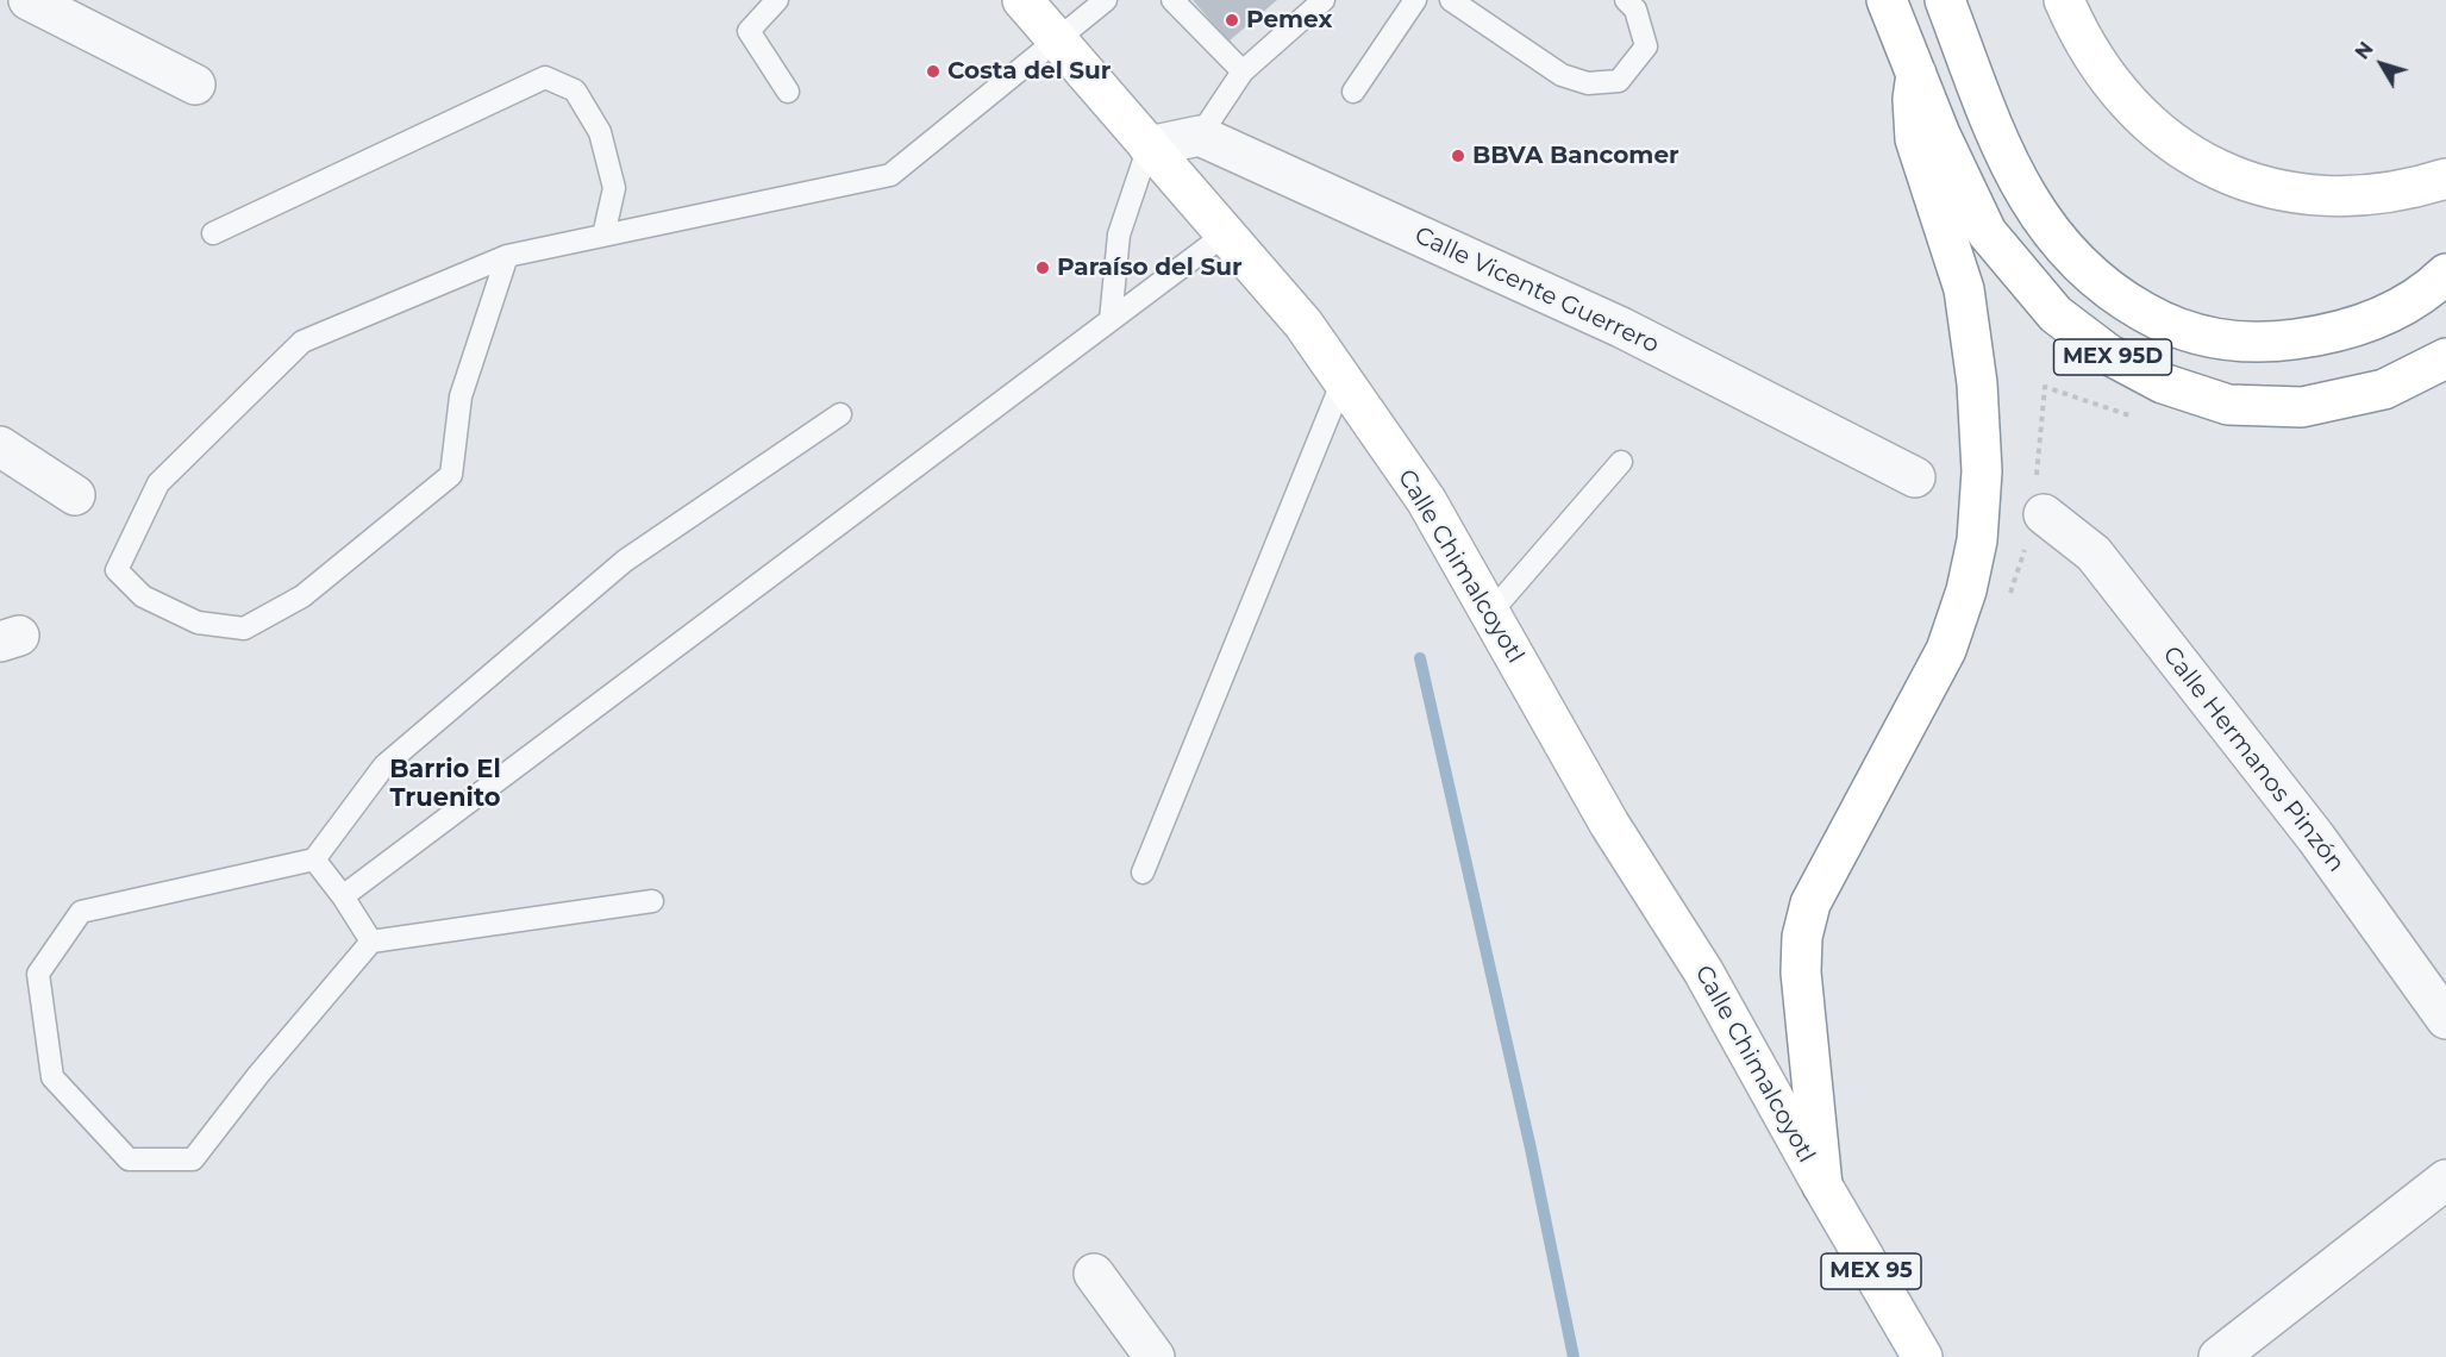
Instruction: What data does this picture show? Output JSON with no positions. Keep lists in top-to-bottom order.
{
  "streets": {
    "main road": ["MEX 95D", "Calle Chimalcoyotl", "MEX 95"],
    "street": ["Calle Vicente Guerrero", "Calle Hermanos Pinzón"]
  },
  "crossings": [
    ["Calle Chimalcoyotl", "MEX 95"]
  ],
  "districts": ["Barrio El Truenito"],
  "places": [
    "Pemex",
    "Costa del Sur",
    "BBVA Bancomer",
    "Paraíso del Sur"
  ],
  "north": "top left"
}
